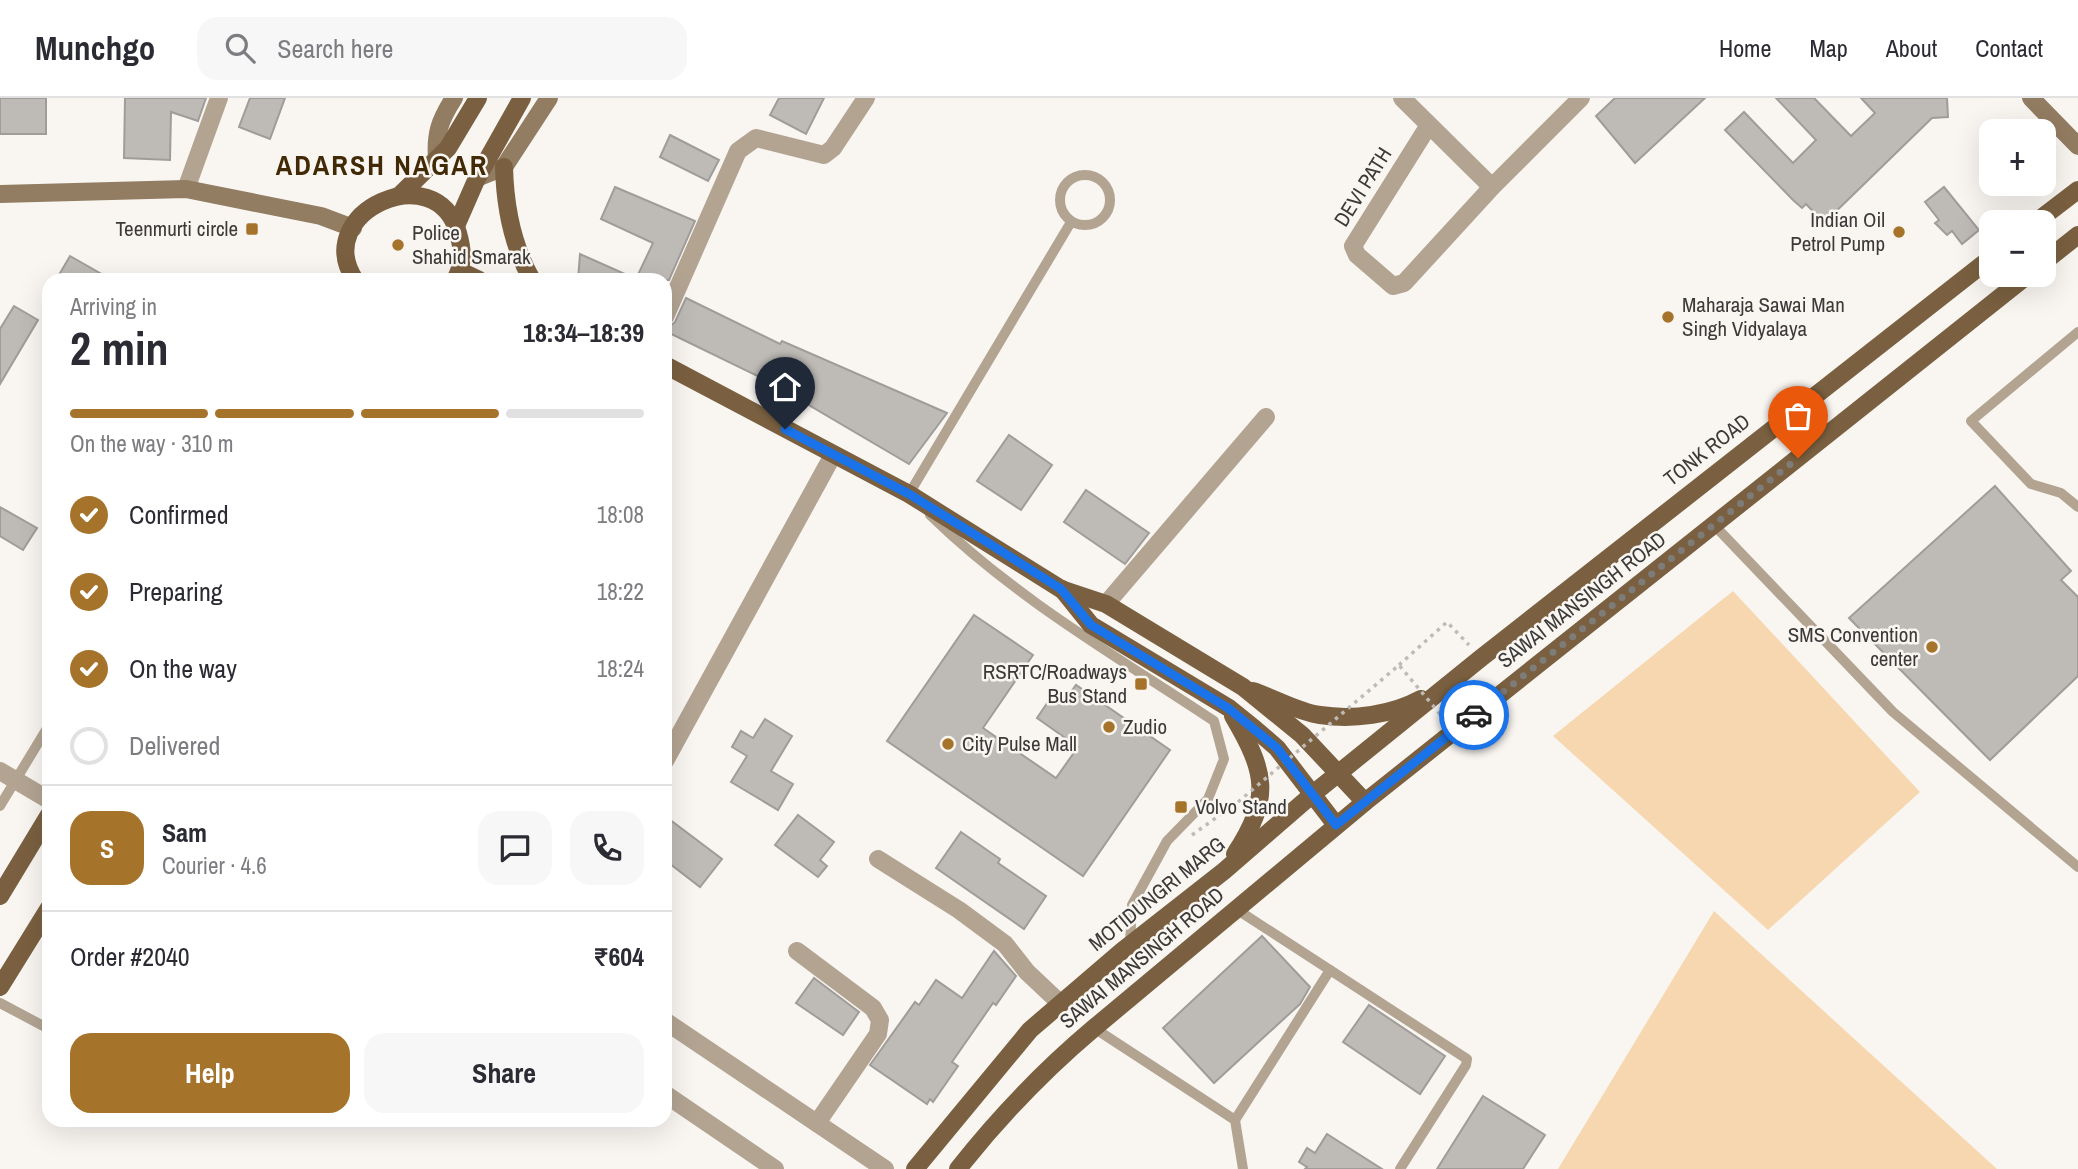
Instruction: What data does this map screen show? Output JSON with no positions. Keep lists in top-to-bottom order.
{
  "streets": {
    "main road": ["TONK ROAD", "SAWAI MANSINGH ROAD", "MOTIDUNGRI MARG"],
    "street": ["DEVI PATH"]
  },
  "crossings": [
    ["TONK ROAD", "MOTIDUNGRI MARG"]
  ],
  "districts": ["ADARSH NAGAR"],
  "places": {
    "transit": ["Teenmurti circle", "RSRTC/Roadways Bus Stand", "Volvo Stand"],
    "other": [
      "Indian Oil Petrol Pump",
      "Police Shahid Smarak",
      "Maharaja Sawai Man Singh Vidyalaya",
      "SMS Convention center",
      "Zudio",
      "City Pulse Mall"
    ]
  },
  "page": {
    "header": "Munchgo",
    "search": "Search here",
    "nav": [
      "Home",
      "Map",
      "About",
      "Contact"
    ],
    "map_buttons": ["+", "−"],
    "heading": ["2 min", "Arriving in", "18:34–18:39"],
    "panel": [
      "Sam",
      "Courier · 4.6",
      "Order #2040",
      "₹604"
    ],
    "bar": "On the way · 310 m",
    "list": [
      ["Confirmed", "18:08"],
      ["Preparing", "18:22"],
      ["On the way", "18:24"],
      "Delivered"
    ],
    "round": "S",
    "buttons": ["Help", "Share"]
  }
}
